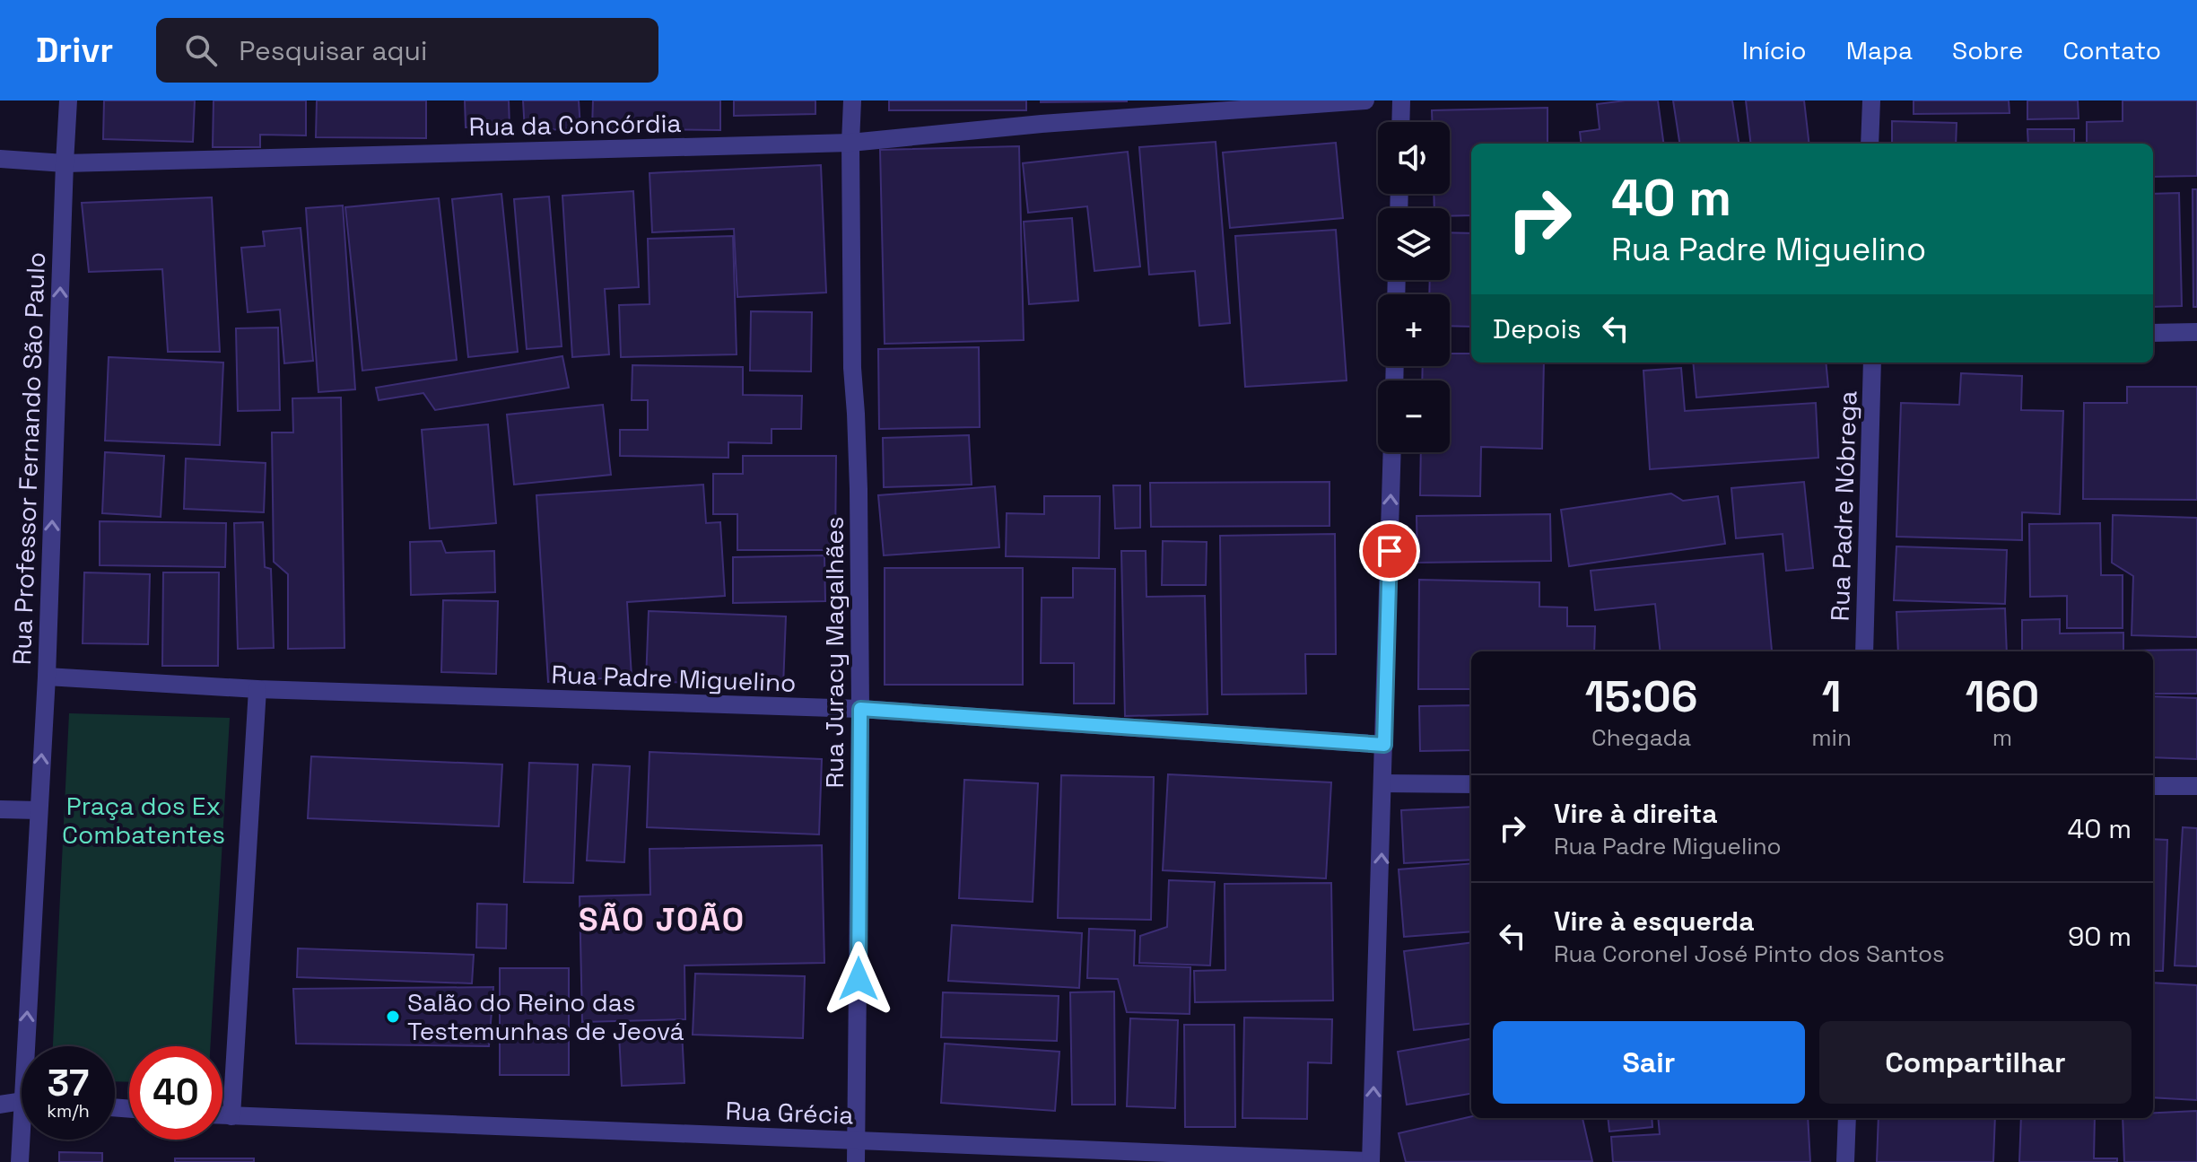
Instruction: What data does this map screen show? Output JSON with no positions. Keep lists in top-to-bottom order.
{
  "streets": {
    "street": [
      "Rua da Concórdia",
      "Rua Professor Fernando São Paulo",
      "Rua Padre Nóbrega",
      "Rua Juracy Magalhães",
      "Rua Padre Miguelino",
      "Rua Grécia"
    ]
  },
  "crossings": [
    ["Rua da Concórdia", "Rua Professor Fernando São Paulo"],
    ["Rua da Concórdia", "Rua Juracy Magalhães"],
    ["Rua Professor Fernando São Paulo", "Rua Padre Miguelino"],
    ["Rua Juracy Magalhães", "Rua Padre Miguelino"],
    ["Rua Juracy Magalhães", "Rua Grécia"]
  ],
  "one_way": ["Rua Professor Fernando São Paulo"],
  "districts": ["SÃO JOÃO"],
  "parks": ["Praça dos Ex Combatentes"],
  "places": ["Salão do Reino das Testemunhas de Jeová"],
  "page": {
    "header": "Drivr",
    "search": "Pesquisar aqui",
    "nav": [
      "Início",
      "Mapa",
      "Sobre",
      "Contato"
    ],
    "map_buttons": ["+", "−"],
    "turn": ["40 m", "Rua Padre Miguelino"],
    "then": "Depois",
    "eta": [
      "15:06",
      "Chegada",
      "1",
      "min",
      "160",
      "m"
    ],
    "list": [
      {
        "name": "Vire à direita",
        "note": "Rua Padre Miguelino",
        "value": "40 m"
      },
      {
        "name": "Vire à esquerda",
        "note": "Rua Coronel José Pinto dos Santos",
        "value": "90 m"
      }
    ],
    "buttons": ["Sair", "Compartilhar"],
    "speed": "37 km/h",
    "limit": "40"
  }
}
